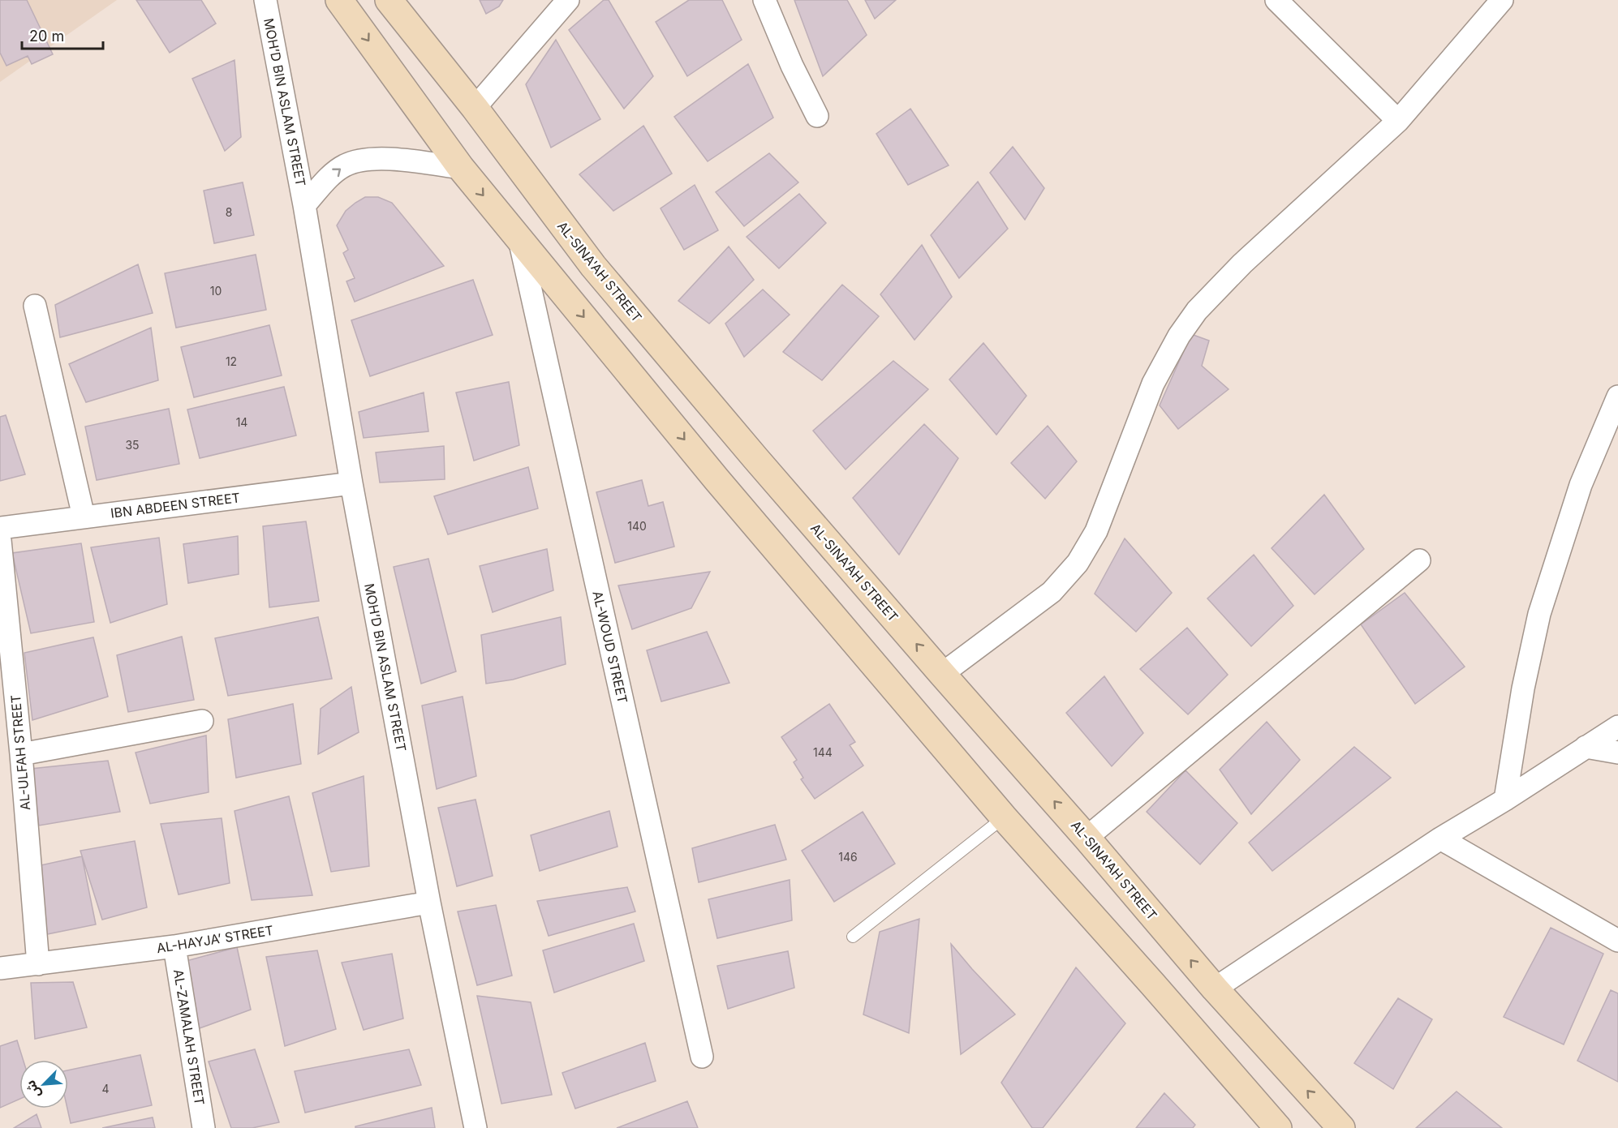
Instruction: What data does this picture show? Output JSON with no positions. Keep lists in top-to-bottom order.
{
  "streets": {
    "main road": ["AL-SINA'AH STREET"],
    "street": [
      "MOH’D BIN ASLAM STREET",
      "IBN ABDEEN STREET",
      "AL-WOUD STREET",
      "AL-ULFAH STREET",
      "AL-HAYJA’ STREET",
      "AL-ZAMALAH STREET"
    ]
  },
  "crossings": [
    ["MOH’D BIN ASLAM STREET", "IBN ABDEEN STREET"],
    ["MOH’D BIN ASLAM STREET", "AL-HAYJA’ STREET"],
    ["AL-ULFAH STREET", "AL-HAYJA’ STREET"],
    ["AL-HAYJA’ STREET", "AL-ZAMALAH STREET"]
  ],
  "house_numbers": [
    "8",
    "10",
    "12",
    "14",
    "35",
    "140",
    "144",
    "146",
    "4"
  ],
  "scale_bar": "20 m",
  "north": "bottom left"
}
